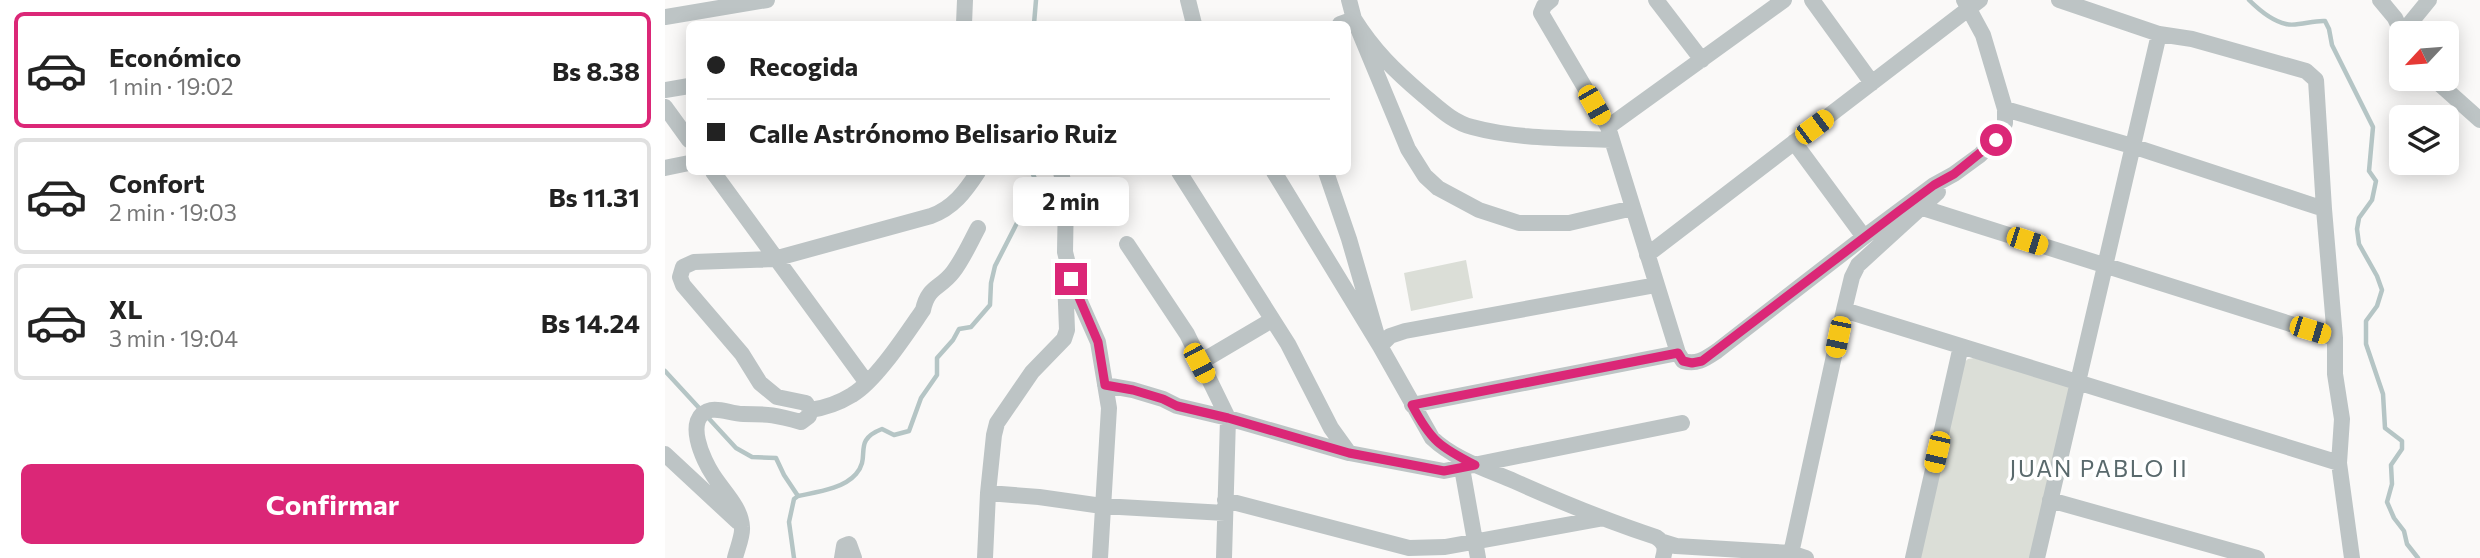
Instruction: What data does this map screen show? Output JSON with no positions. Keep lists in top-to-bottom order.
{
  "districts": ["JUAN PABLO II"],
  "north": "bottom left",
  "page": {
    "list": [
      {
        "name": "Económico",
        "note": "1 min · 19:02",
        "value": "Bs 8.38"
      },
      {
        "name": "Confort",
        "note": "2 min · 19:03",
        "value": "Bs 11.31"
      },
      {
        "name": "XL",
        "note": "3 min · 19:04",
        "value": "Bs 14.24"
      }
    ],
    "banner": ["Recogida", "Calle Astrónomo Belisario Ruiz"],
    "bubble": "2 min",
    "buttons": "Confirmar"
  }
}
